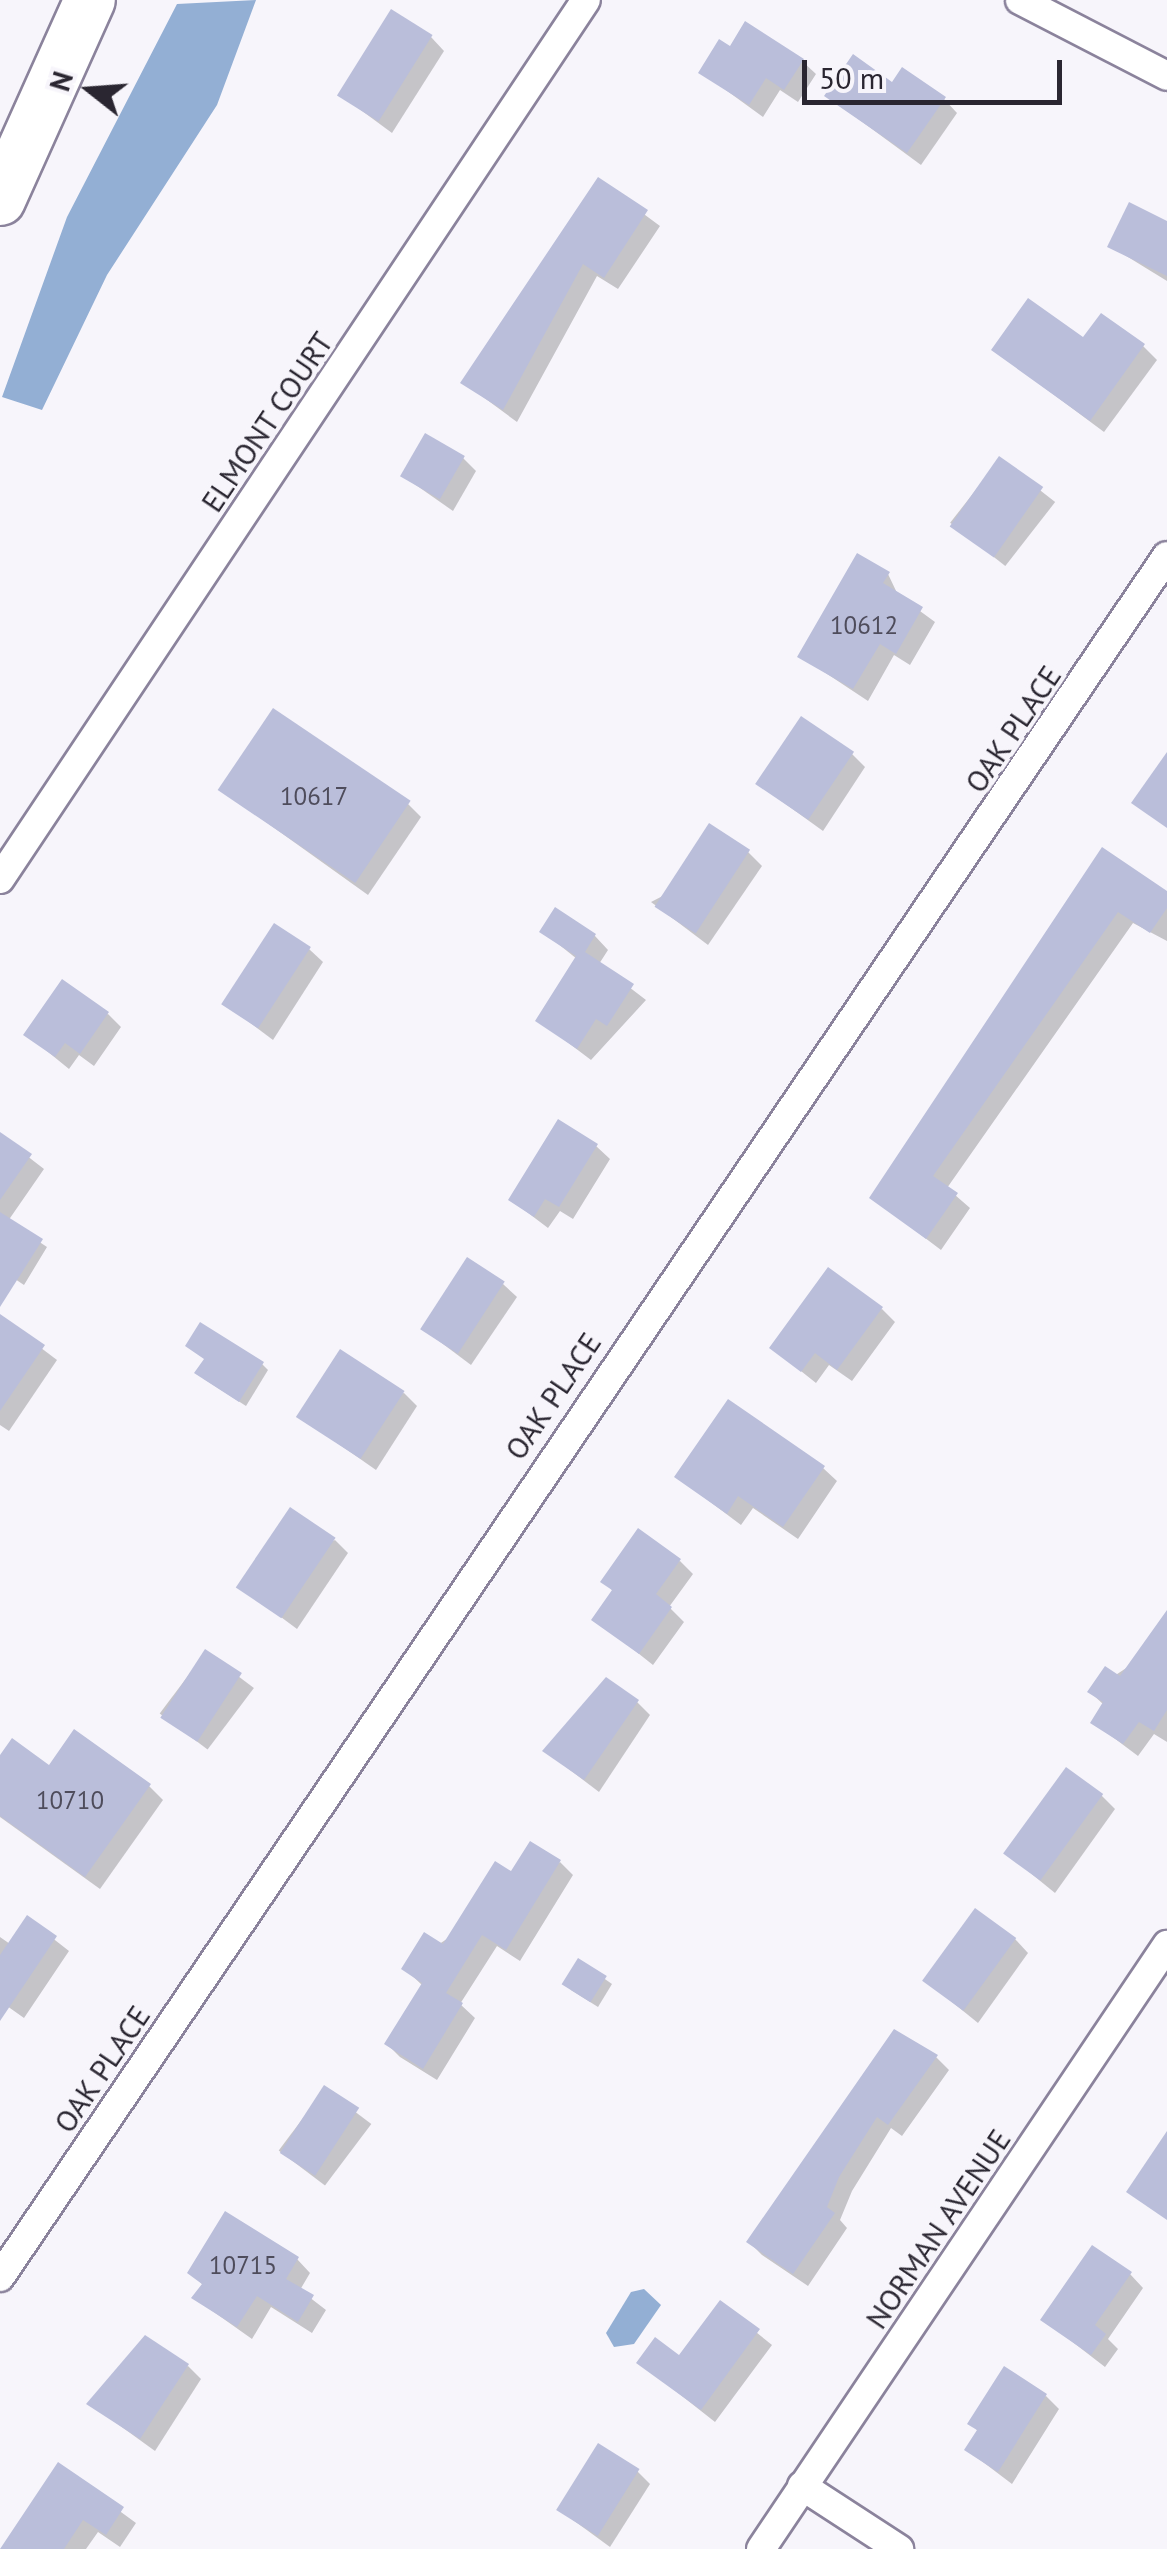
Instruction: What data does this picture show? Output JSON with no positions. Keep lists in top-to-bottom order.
{
  "streets": {
    "street": ["ELMONT COURT", "OAK PLACE", "NORMAN AVENUE"]
  },
  "house_numbers": [
    "10612",
    "10617",
    "10710",
    "10715"
  ],
  "scale_bar": "50 m",
  "north": "left"
}
